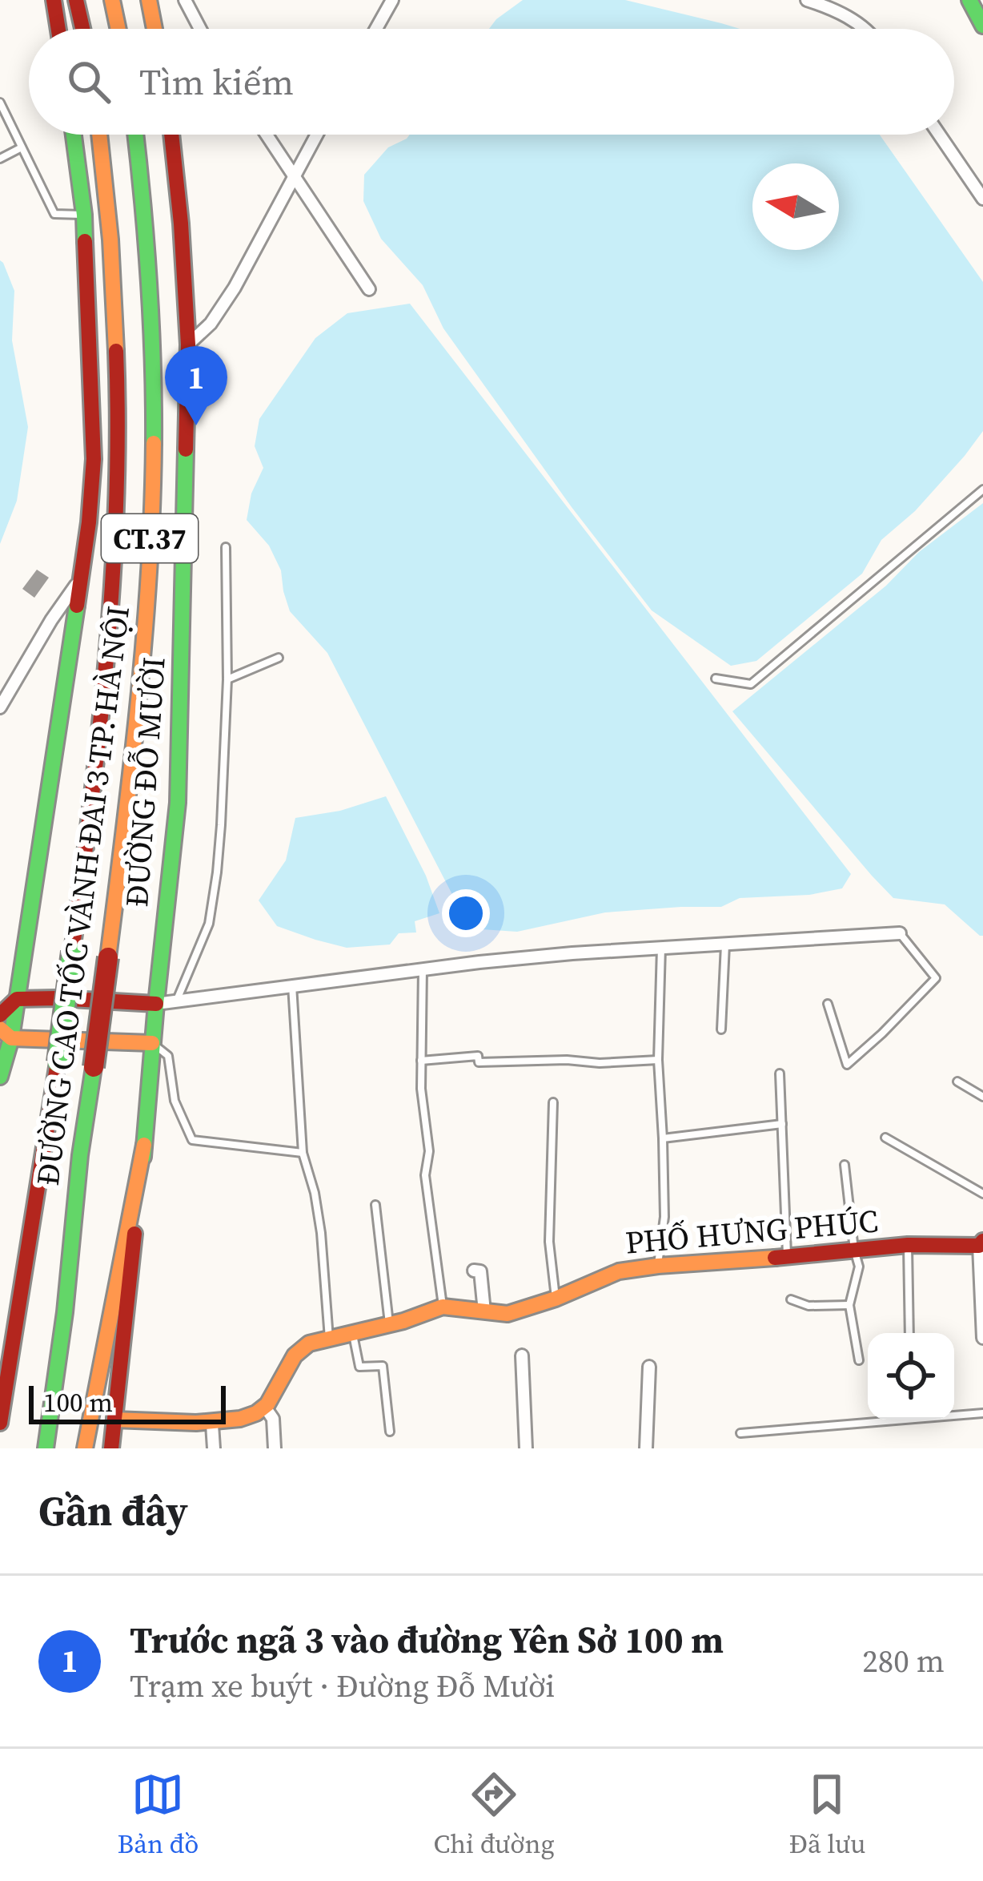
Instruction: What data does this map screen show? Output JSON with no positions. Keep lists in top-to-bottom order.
{
  "streets": {
    "main road": [
      "CT.37",
      "ĐƯỜNG ĐỖ MƯỜI",
      "ĐƯỜNG CAO TỐC VÀNH ĐAI 3 TP. HÀ NỘI",
      "PHỐ HƯNG PHÚC"
    ]
  },
  "scale_bar": "100 m",
  "north": "left",
  "page": {
    "search": "Tìm kiếm",
    "pins": "1",
    "scale": "100 m",
    "heading": "Gần đây",
    "list": [
      {
        "mark": "1",
        "name": "Trước ngã 3 vào đường Yên Sở 100 m",
        "note": "Trạm xe buýt · Đường Đỗ Mười",
        "value": "280 m"
      }
    ],
    "nav": ["Bản đồ", "Chỉ đường", "Đã lưu"]
  }
}
